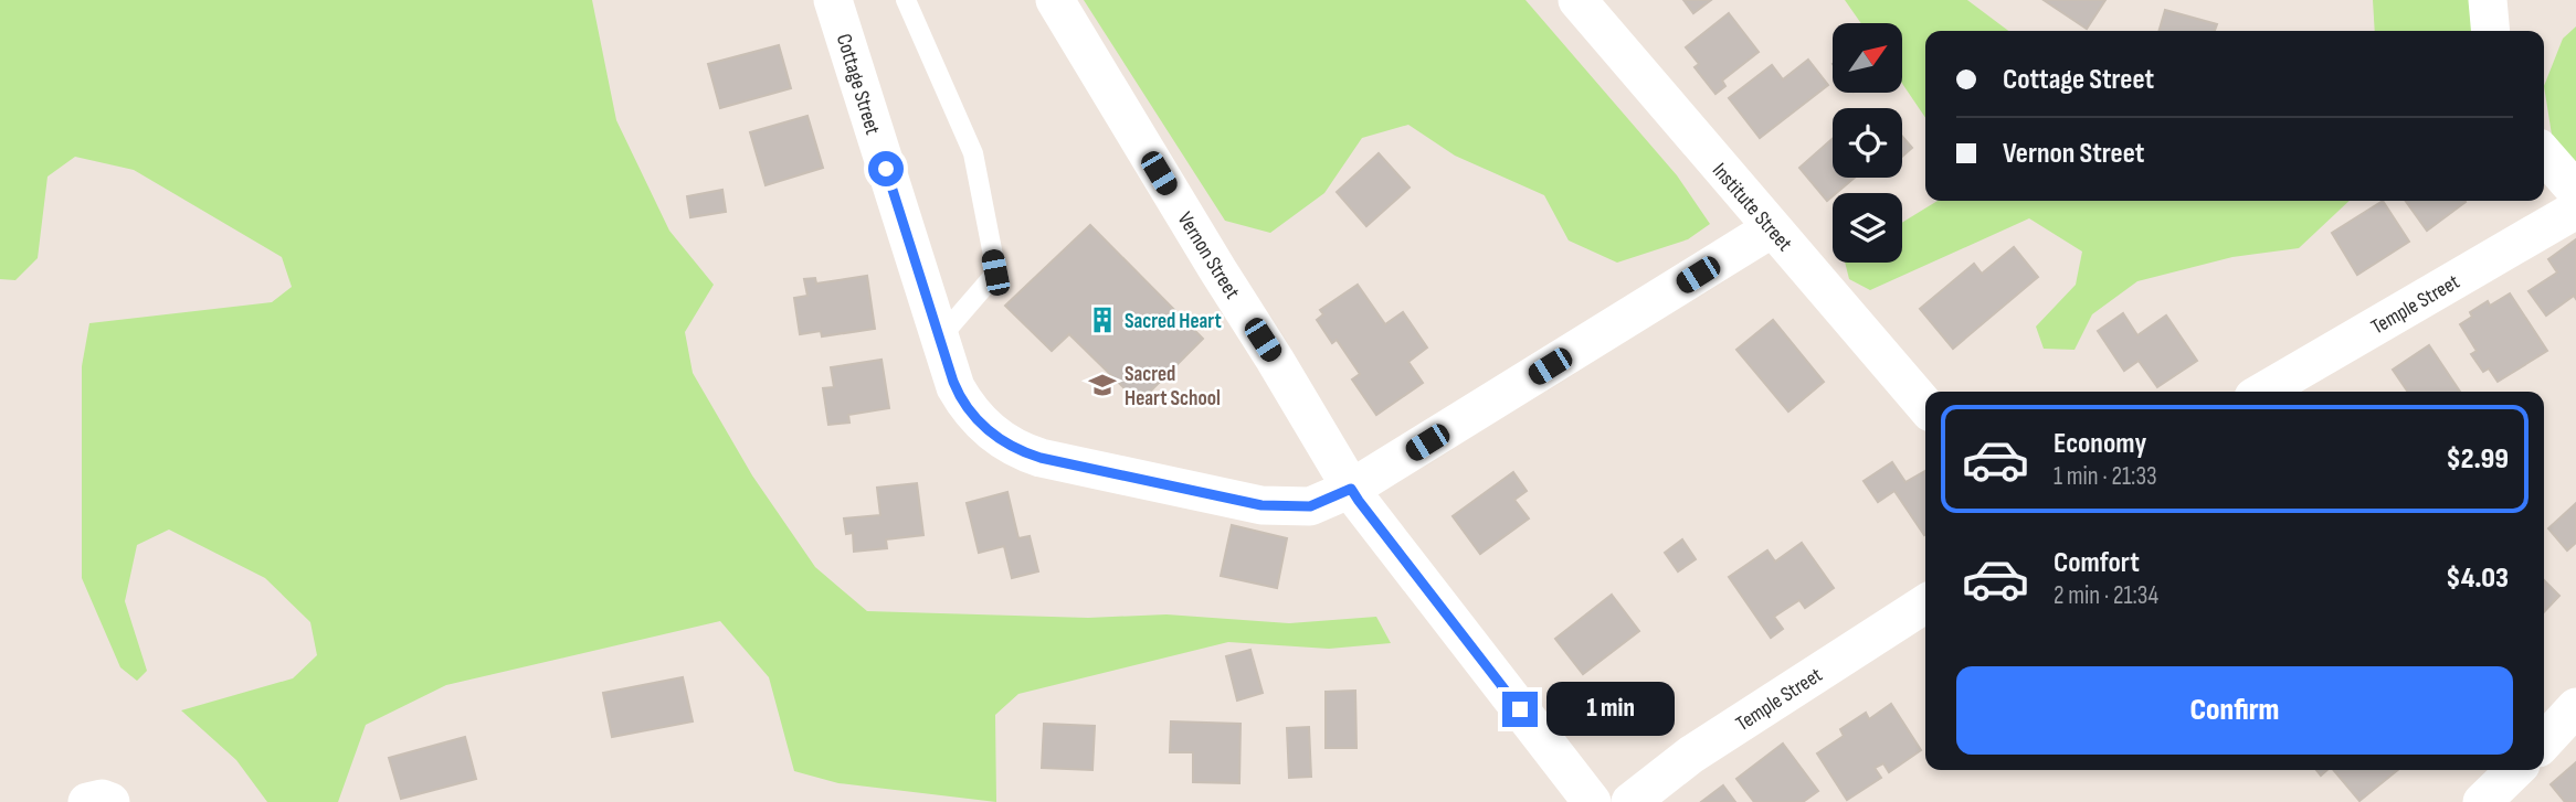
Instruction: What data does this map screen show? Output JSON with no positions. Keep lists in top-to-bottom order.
{
  "streets": {
    "street": [
      "Cottage Street",
      "Institute Street",
      "Vernon Street",
      "Temple Street"
    ]
  },
  "crossings": [
    ["Cottage Street", "Institute Street"],
    ["Cottage Street", "Vernon Street"]
  ],
  "places": {
    "building": ["Sacred Heart"],
    "school or university": ["Sacred Heart School"]
  },
  "north": "top right",
  "page": {
    "banner": ["Cottage Street", "Vernon Street"],
    "list": [
      {
        "name": "Economy",
        "note": "1 min · 21:33",
        "value": "$2.99"
      },
      {
        "name": "Comfort",
        "note": "2 min · 21:34",
        "value": "$4.03"
      }
    ],
    "buttons": "Confirm",
    "bubble": "1 min"
  }
}
